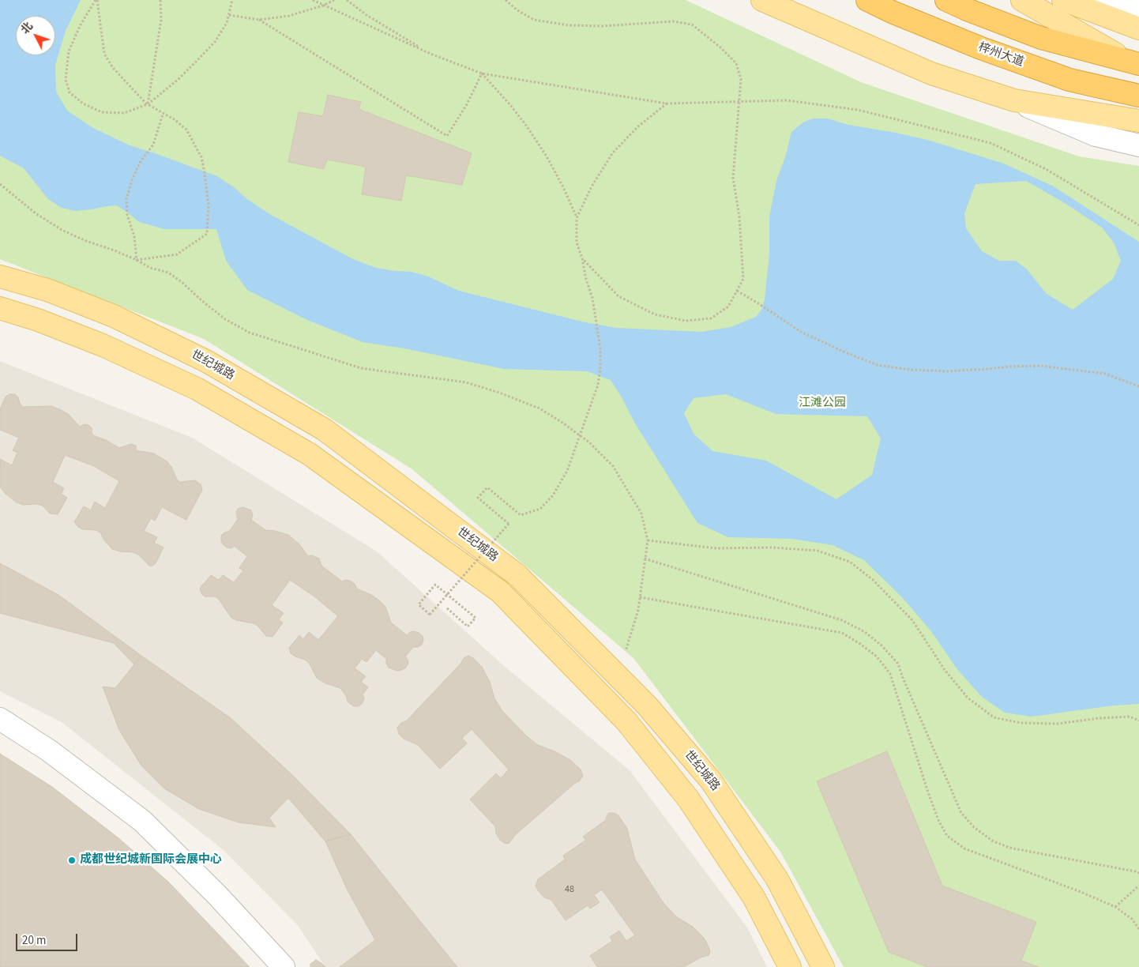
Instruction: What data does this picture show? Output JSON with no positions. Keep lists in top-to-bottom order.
{
  "streets": {
    "highway": ["梓州大道"],
    "main road": ["世纪城路"]
  },
  "parks": ["江滩公园"],
  "places": ["成都世纪城新国际会展中心"],
  "house_numbers": ["48"],
  "scale_bar": "20 m",
  "north": "top left"
}
